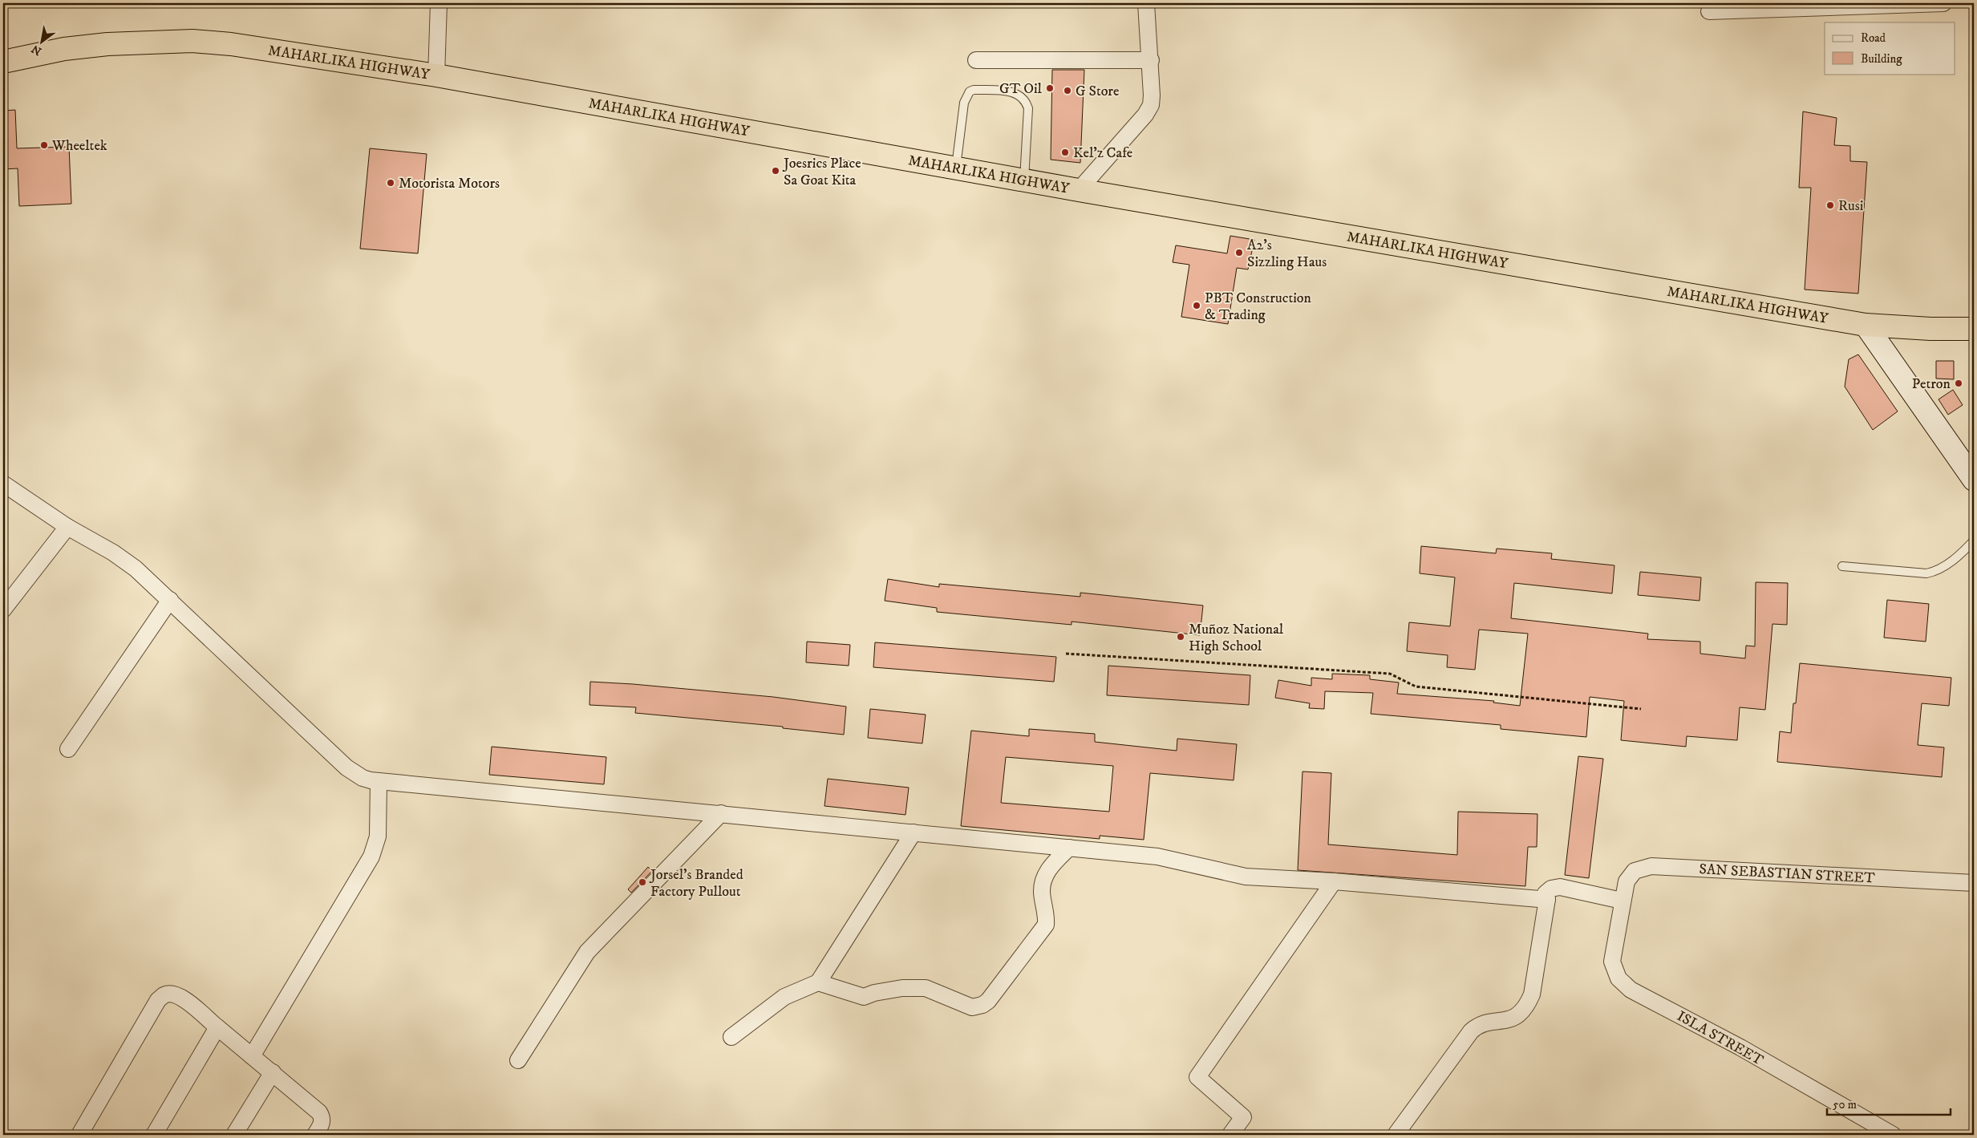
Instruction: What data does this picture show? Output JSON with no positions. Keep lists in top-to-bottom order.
{
  "streets": {
    "highway": ["MAHARLIKA HIGHWAY"],
    "street": ["SAN SEBASTIAN STREET", "ISLA STREET"]
  },
  "crossings": [
    ["SAN SEBASTIAN STREET", "ISLA STREET"]
  ],
  "places": [
    "GT Oil",
    "G Store",
    "Wheeltek",
    "Kel’z Cafe",
    "Joesrics Place Sa Goat Kita",
    "Motorista Motors",
    "Rusi",
    "A2’s Sizzling Haus",
    "PBT Construction & Trading",
    "Petron",
    "Muñoz National High School",
    "Jorsel's Branded Factory Pullout"
  ],
  "legend": ["Road", "Building"],
  "scale_bar": "50 m",
  "north": "bottom left"
}
